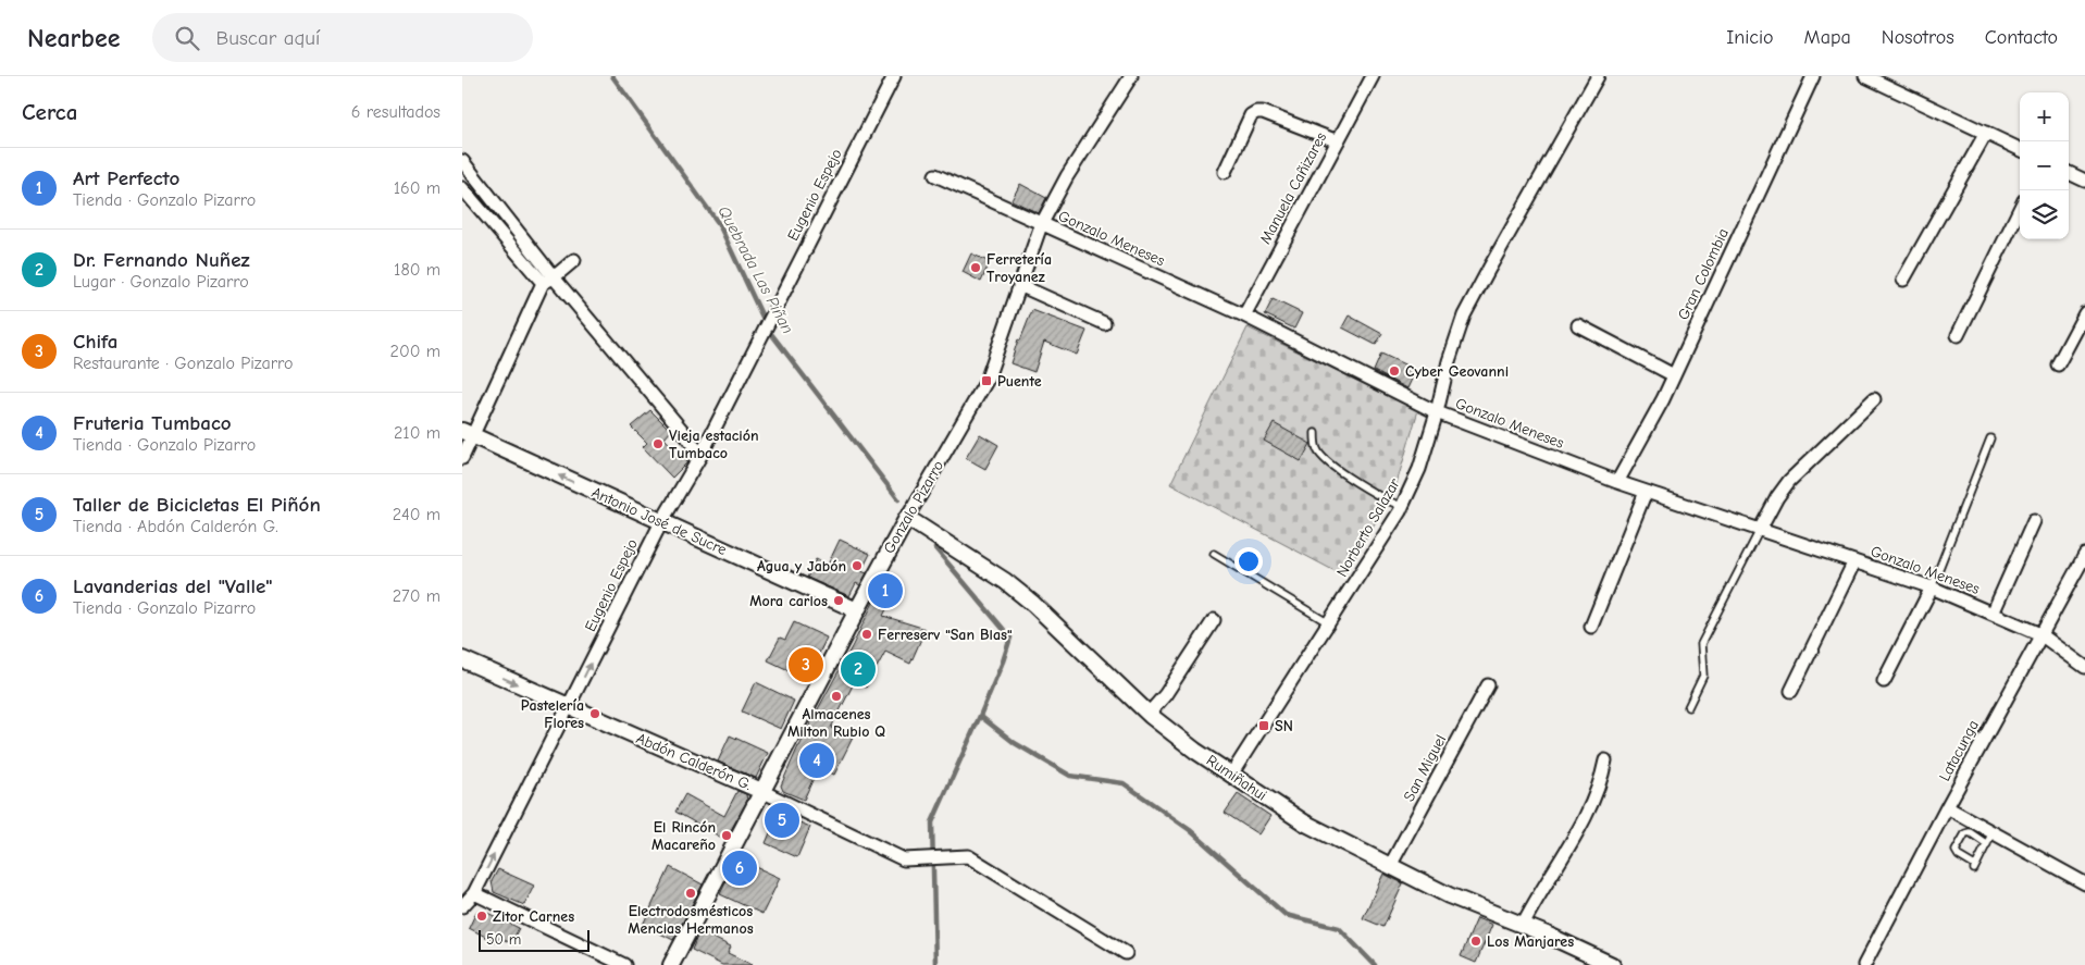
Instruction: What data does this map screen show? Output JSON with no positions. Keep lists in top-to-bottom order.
{
  "streets": {
    "street": [
      "Manuela Cañizares",
      "Eugenio Espejo",
      "Gonzalo Meneses",
      "Gran Colombia",
      "Gonzalo Pizarro",
      "Antonio José de Sucre",
      "Norberto Salazar",
      "Latacunga",
      "Abdón Calderón G.",
      "San Miguel",
      "Rumiñahui"
    ]
  },
  "crossings": [
    ["Manuela Cañizares", "Gonzalo Meneses"],
    ["Eugenio Espejo", "Antonio José de Sucre"],
    ["Eugenio Espejo", "Abdón Calderón G."],
    ["Gonzalo Meneses", "Gran Colombia"],
    ["Gonzalo Meneses", "Gonzalo Pizarro"],
    ["Gonzalo Meneses", "Norberto Salazar"],
    ["Gonzalo Meneses", "Latacunga"],
    ["Gonzalo Pizarro", "Antonio José de Sucre"],
    ["Gonzalo Pizarro", "Abdón Calderón G."],
    ["Gonzalo Pizarro", "Rumiñahui"],
    ["Norberto Salazar", "Rumiñahui"],
    ["San Miguel", "Rumiñahui"]
  ],
  "one_way": ["Eugenio Espejo"],
  "water": ["Quebrada Las Piñan"],
  "places": {
    "other": [
      "Ferretería Troyanez",
      "Cyber Geovanni",
      "Vieja estación Tumbaco",
      "Agua y Jabón",
      "Mora carlos",
      "Ferreserv \"San Blas\"",
      "Almacenes Milton Rubio Q",
      "Pastelería Flores",
      "El Rincón Macareño",
      "Electrodosmésticos Mencias Hermanos",
      "Zitor Carnes",
      "Los Manjares"
    ],
    "transit": ["Puente", "SN"]
  },
  "scale_bar": "50 m",
  "page": {
    "header": "Nearbee",
    "search": "Buscar aquí",
    "nav": [
      "Inicio",
      "Mapa",
      "Nosotros",
      "Contacto"
    ],
    "heading": ["Cerca", "6 resultados"],
    "map_buttons": ["+", "−"],
    "list": [
      {
        "mark": "1",
        "name": "Art Perfecto",
        "note": "Tienda · Gonzalo Pizarro",
        "value": "160 m"
      },
      {
        "mark": "2",
        "name": "Dr. Fernando Nuñez",
        "note": "Lugar · Gonzalo Pizarro",
        "value": "180 m"
      },
      {
        "mark": "3",
        "name": "Chifa",
        "note": "Restaurante · Gonzalo Pizarro",
        "value": "200 m"
      },
      {
        "mark": "4",
        "name": "Fruteria Tumbaco",
        "note": "Tienda · Gonzalo Pizarro",
        "value": "210 m"
      },
      {
        "mark": "5",
        "name": "Taller de Bicicletas El Piñón",
        "note": "Tienda · Abdón Calderón G.",
        "value": "240 m"
      },
      {
        "mark": "6",
        "name": "Lavanderias del \"Valle\"",
        "note": "Tienda · Gonzalo Pizarro",
        "value": "270 m"
      }
    ],
    "pins": [
      "1",
      "3",
      "2",
      "4",
      "5",
      "6"
    ],
    "scale": "50 m"
  }
}
